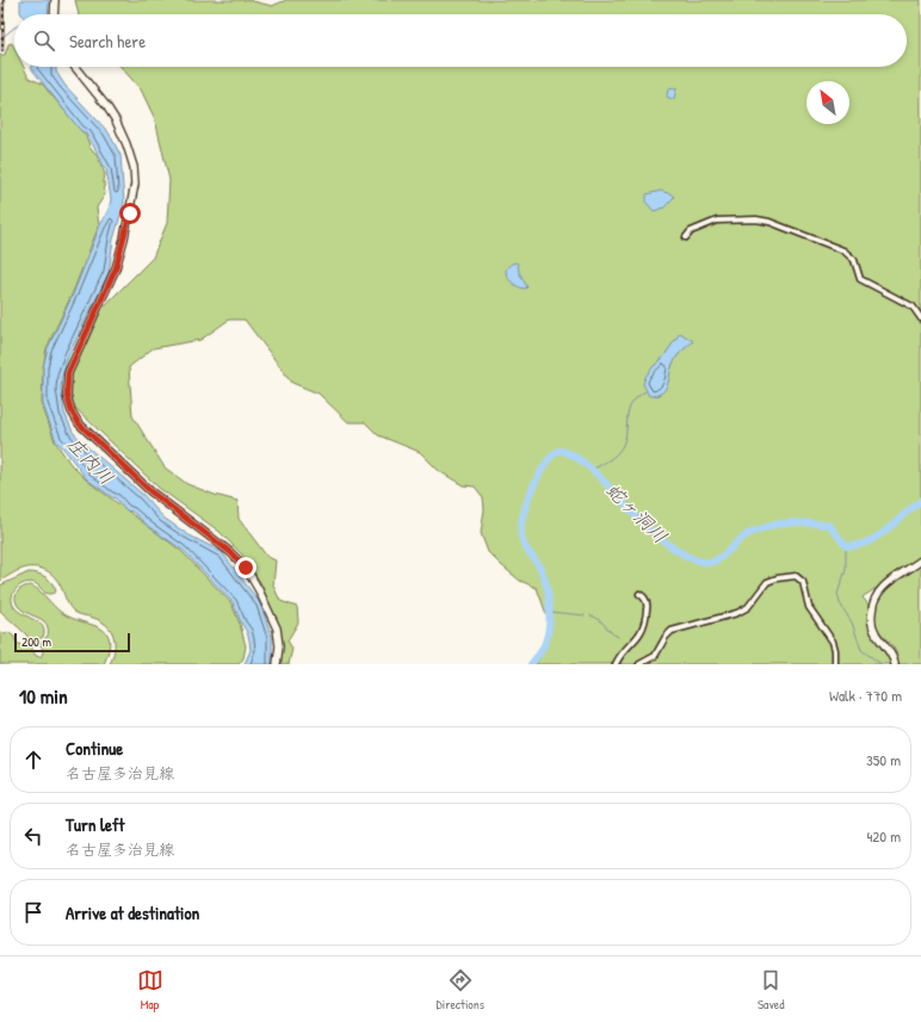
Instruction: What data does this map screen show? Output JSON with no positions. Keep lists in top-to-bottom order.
{
  "water": ["庄内川", "蛇ヶ洞川"],
  "scale_bar": "200 m",
  "north": "top left",
  "page": {
    "search": "Search here",
    "scale": "200 m",
    "heading": ["10 min", "Walk · 770 m"],
    "list": [
      ["Continue", "名古屋多治見線", "350 m"],
      ["Turn left", "名古屋多治見線", "420 m"],
      "Arrive at destination"
    ],
    "nav": ["Map", "Directions", "Saved"]
  }
}
